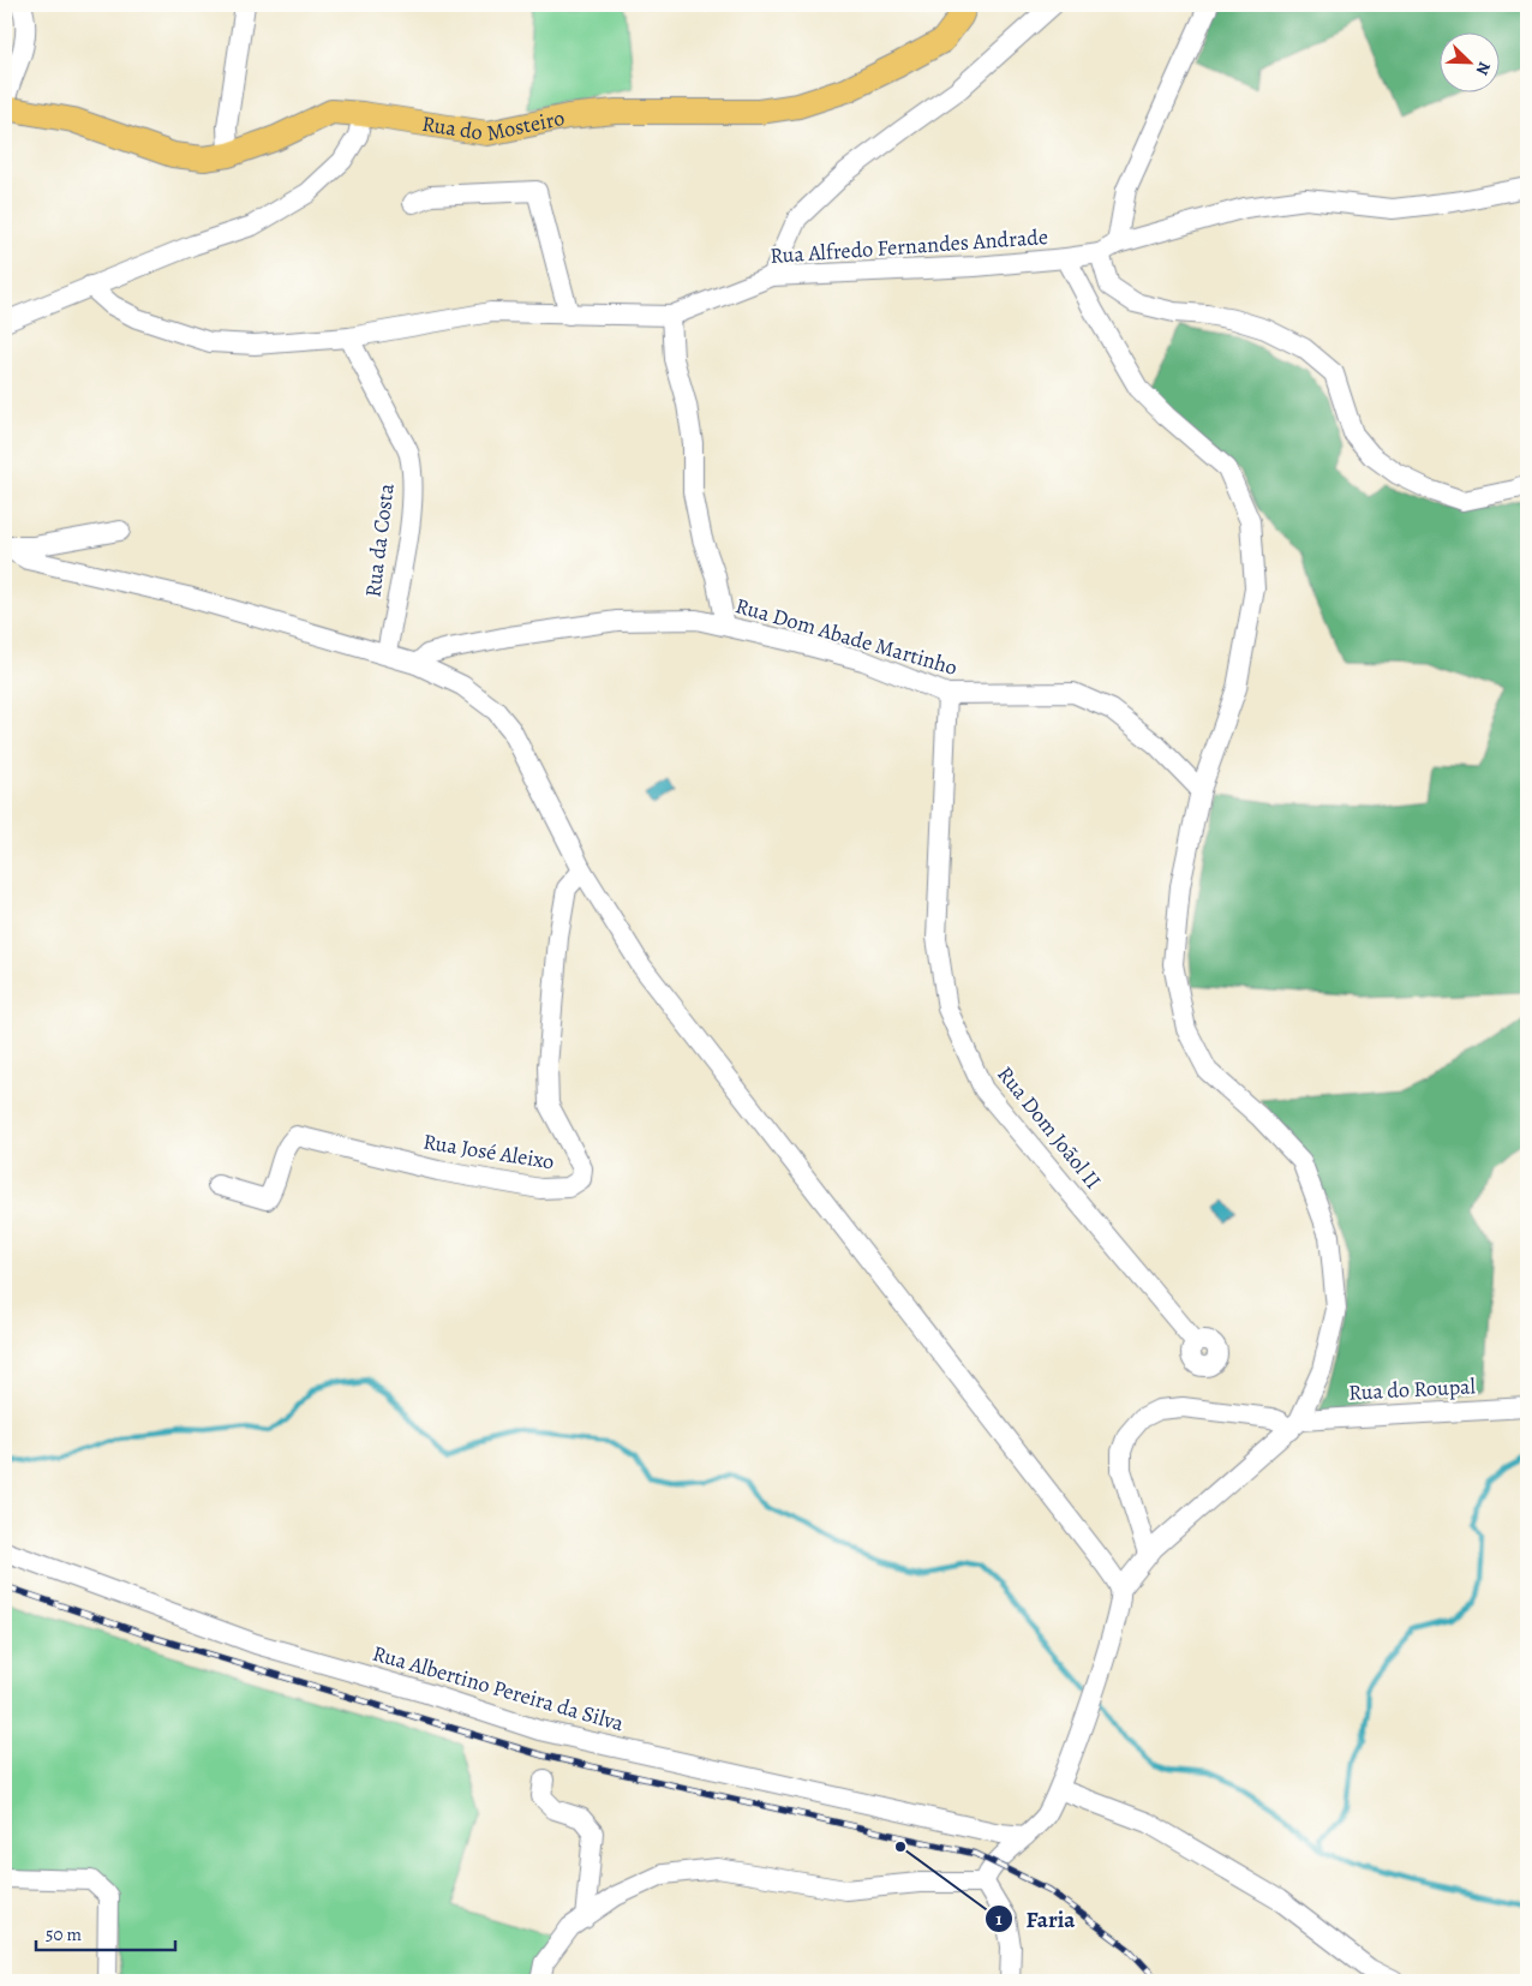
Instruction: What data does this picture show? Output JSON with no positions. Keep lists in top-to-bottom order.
{
  "streets": {
    "main road": ["Rua do Mosteiro"],
    "street": [
      "Rua Alfredo Fernandes Andrade",
      "Rua da Costa",
      "Rua Dom Abade Martinho",
      "Rua Dom Joãol II",
      "Rua José Aleixo",
      "Rua do Roupal",
      "Rua Albertino Pereira da Silva"
    ]
  },
  "crossings": [
    ["Rua Alfredo Fernandes Andrade", "Rua da Costa"],
    ["Rua Dom Abade Martinho", "Rua Dom Joãol II"]
  ],
  "places": ["Faria"],
  "scale_bar": "50 m",
  "north": "bottom right"
}
